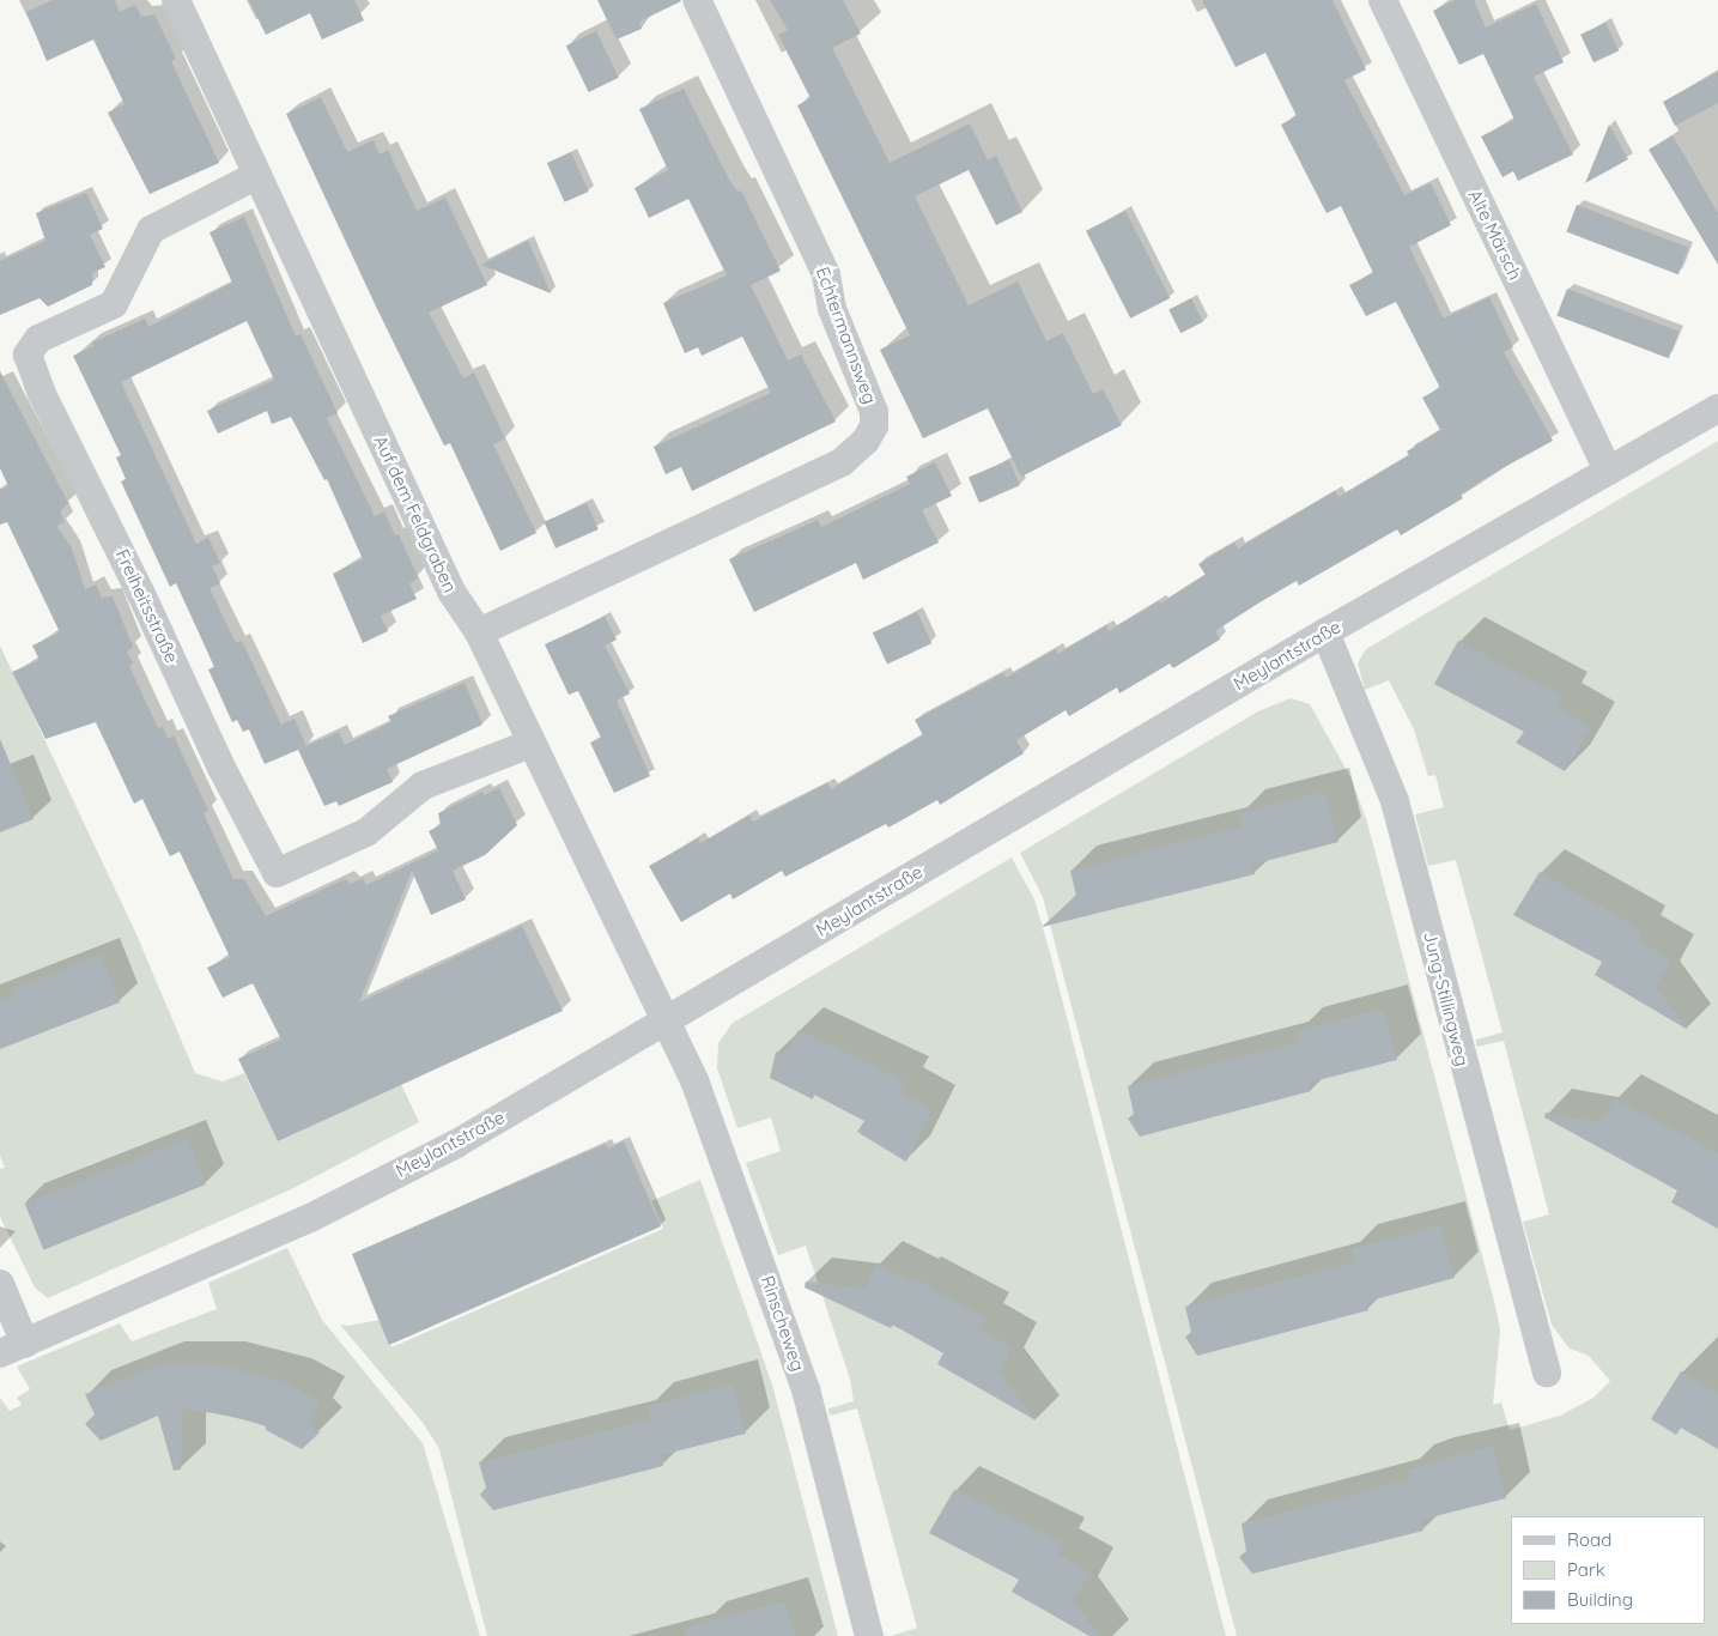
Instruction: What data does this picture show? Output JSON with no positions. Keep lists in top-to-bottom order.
{
  "streets": {
    "street": [
      "Alte Märsch",
      "Echtermannsweg",
      "Auf dem Feldgraben",
      "Freiheitsstraße",
      "Meylantstraße",
      "Jung-Stillingweg",
      "Rinscheweg"
    ]
  },
  "crossings": [
    ["Alte Märsch", "Meylantstraße"],
    ["Echtermannsweg", "Auf dem Feldgraben"],
    ["Auf dem Feldgraben", "Freiheitsstraße"],
    ["Auf dem Feldgraben", "Meylantstraße"],
    ["Auf dem Feldgraben", "Rinscheweg"],
    ["Meylantstraße", "Jung-Stillingweg"],
    ["Meylantstraße", "Rinscheweg"]
  ],
  "legend": ["Road", "Park", "Building"]
}
